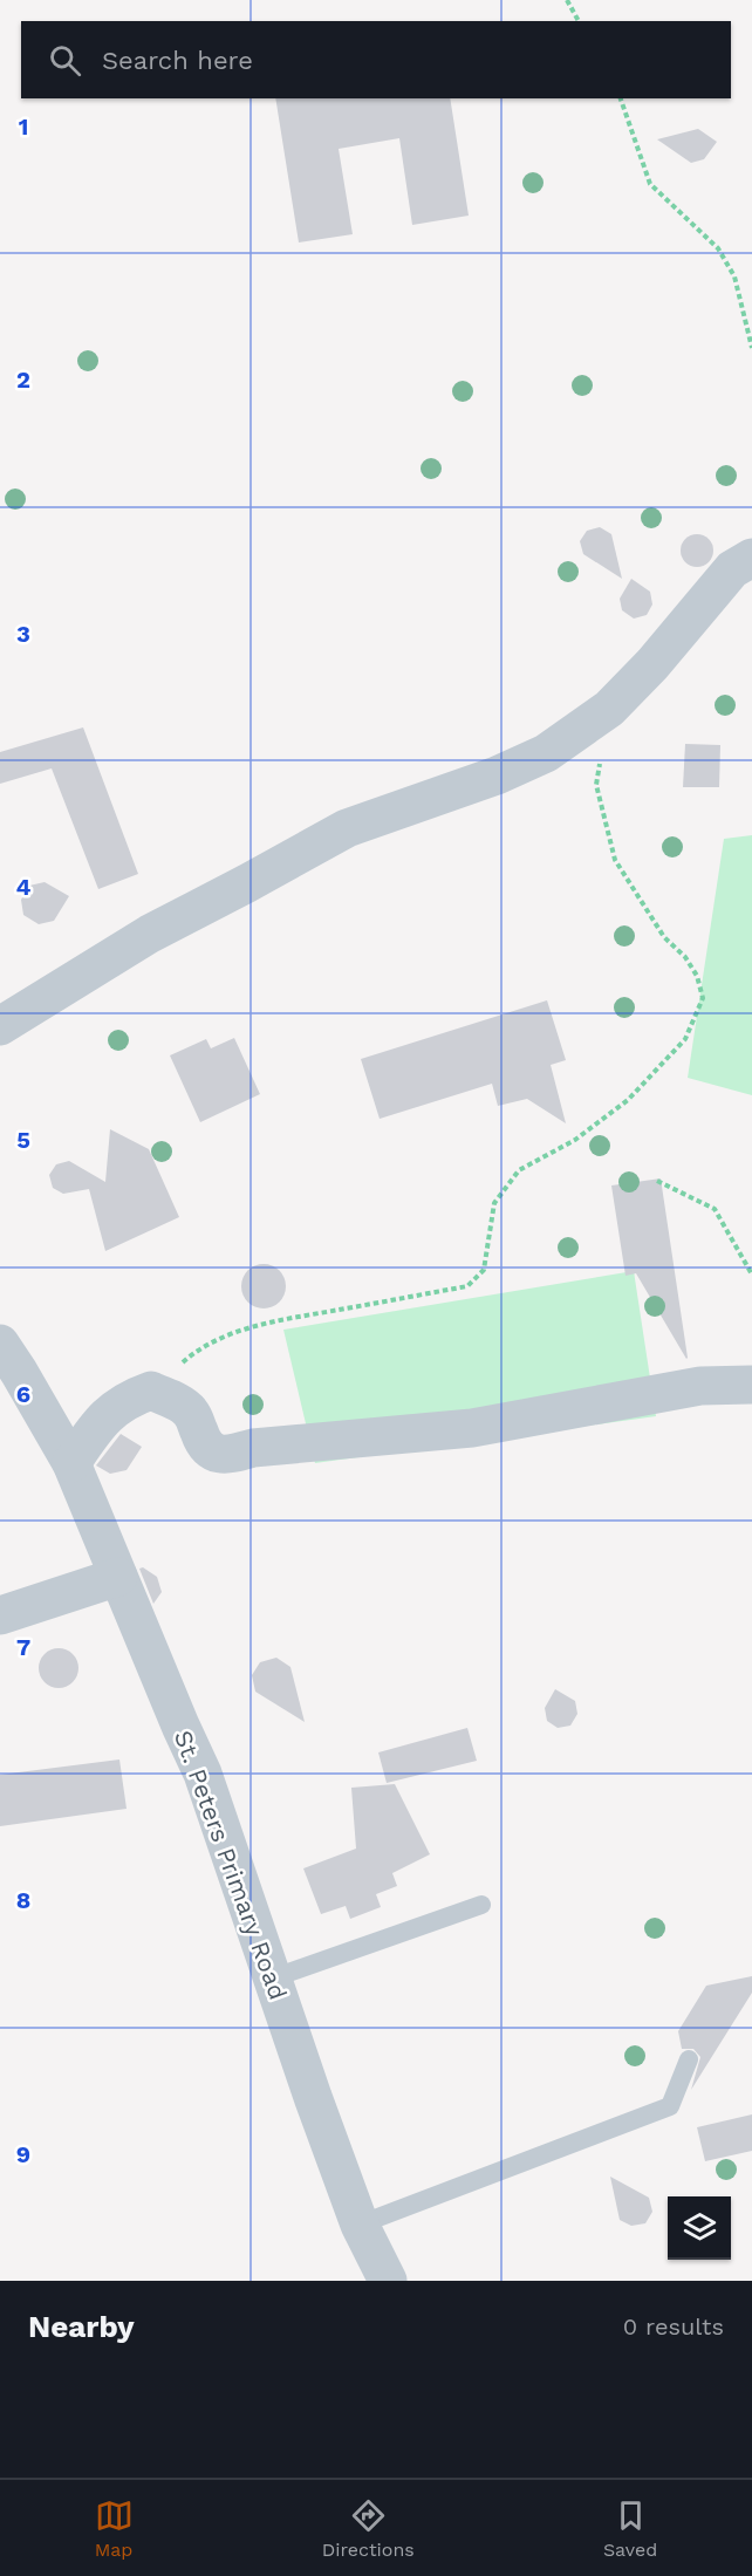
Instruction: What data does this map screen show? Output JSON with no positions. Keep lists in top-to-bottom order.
{
  "streets": {
    "street": ["St. Peters Primary Road"]
  },
  "page": {
    "search": "Search here",
    "heading": ["Nearby", "0 results"],
    "nav": ["Map", "Directions", "Saved"]
  },
  "grid": {
    "rows": [
      "1",
      "2",
      "3",
      "4",
      "5",
      "6",
      "7",
      "8",
      "9"
    ]
  }
}
